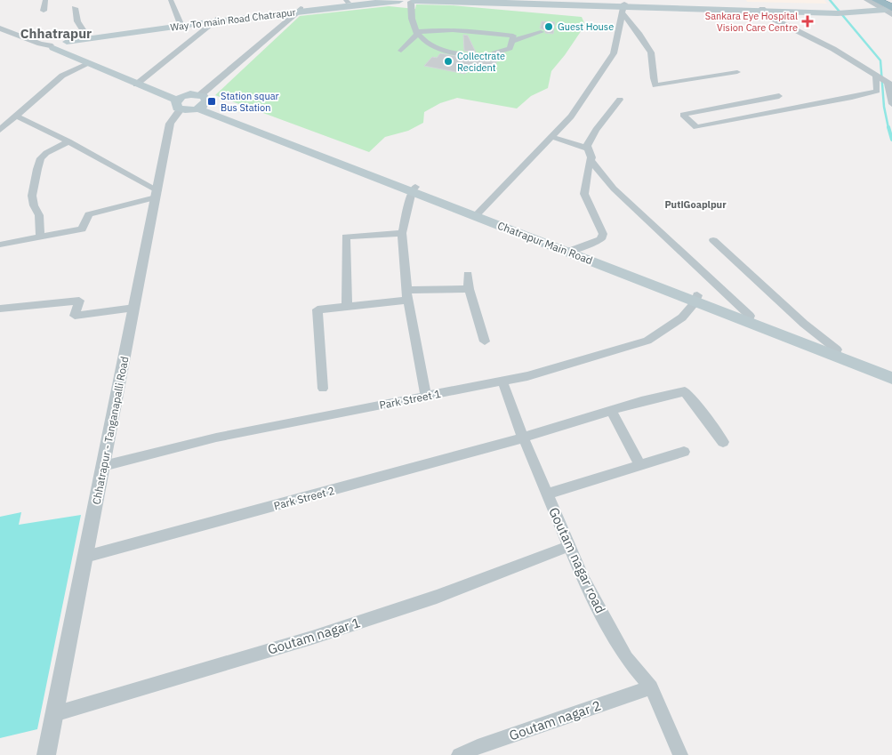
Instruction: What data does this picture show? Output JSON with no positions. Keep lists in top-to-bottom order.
{
  "streets": {
    "main road": ["Way To main Road Chatrapur", "Chatrapur Main Road"],
    "street": [
      "Park Street 1",
      "Chhatrapur - Tanganapalli Road",
      "Park Street 2",
      "Goutam nagar road",
      "Goutam nagar 1",
      "Goutam nagar 2"
    ]
  },
  "crossings": [
    ["Chatrapur Main Road", "Park Street 1"],
    ["Park Street 1", "Chhatrapur - Tanganapalli Road"],
    ["Park Street 1", "Goutam nagar road"],
    ["Chhatrapur - Tanganapalli Road", "Park Street 2"],
    ["Chhatrapur - Tanganapalli Road", "Goutam nagar 1"],
    ["Park Street 2", "Goutam nagar road"],
    ["Goutam nagar road", "Goutam nagar 1"],
    ["Goutam nagar road", "Goutam nagar 2"]
  ],
  "districts": ["Chhatrapur", "PutiGoaplpur"],
  "places": {
    "health": ["Sankara Eye Hospital Vision Care Centre"],
    "other": ["Guest House", "Collectrate Recident"],
    "transit": ["Station squar Bus Station"]
  }
}
